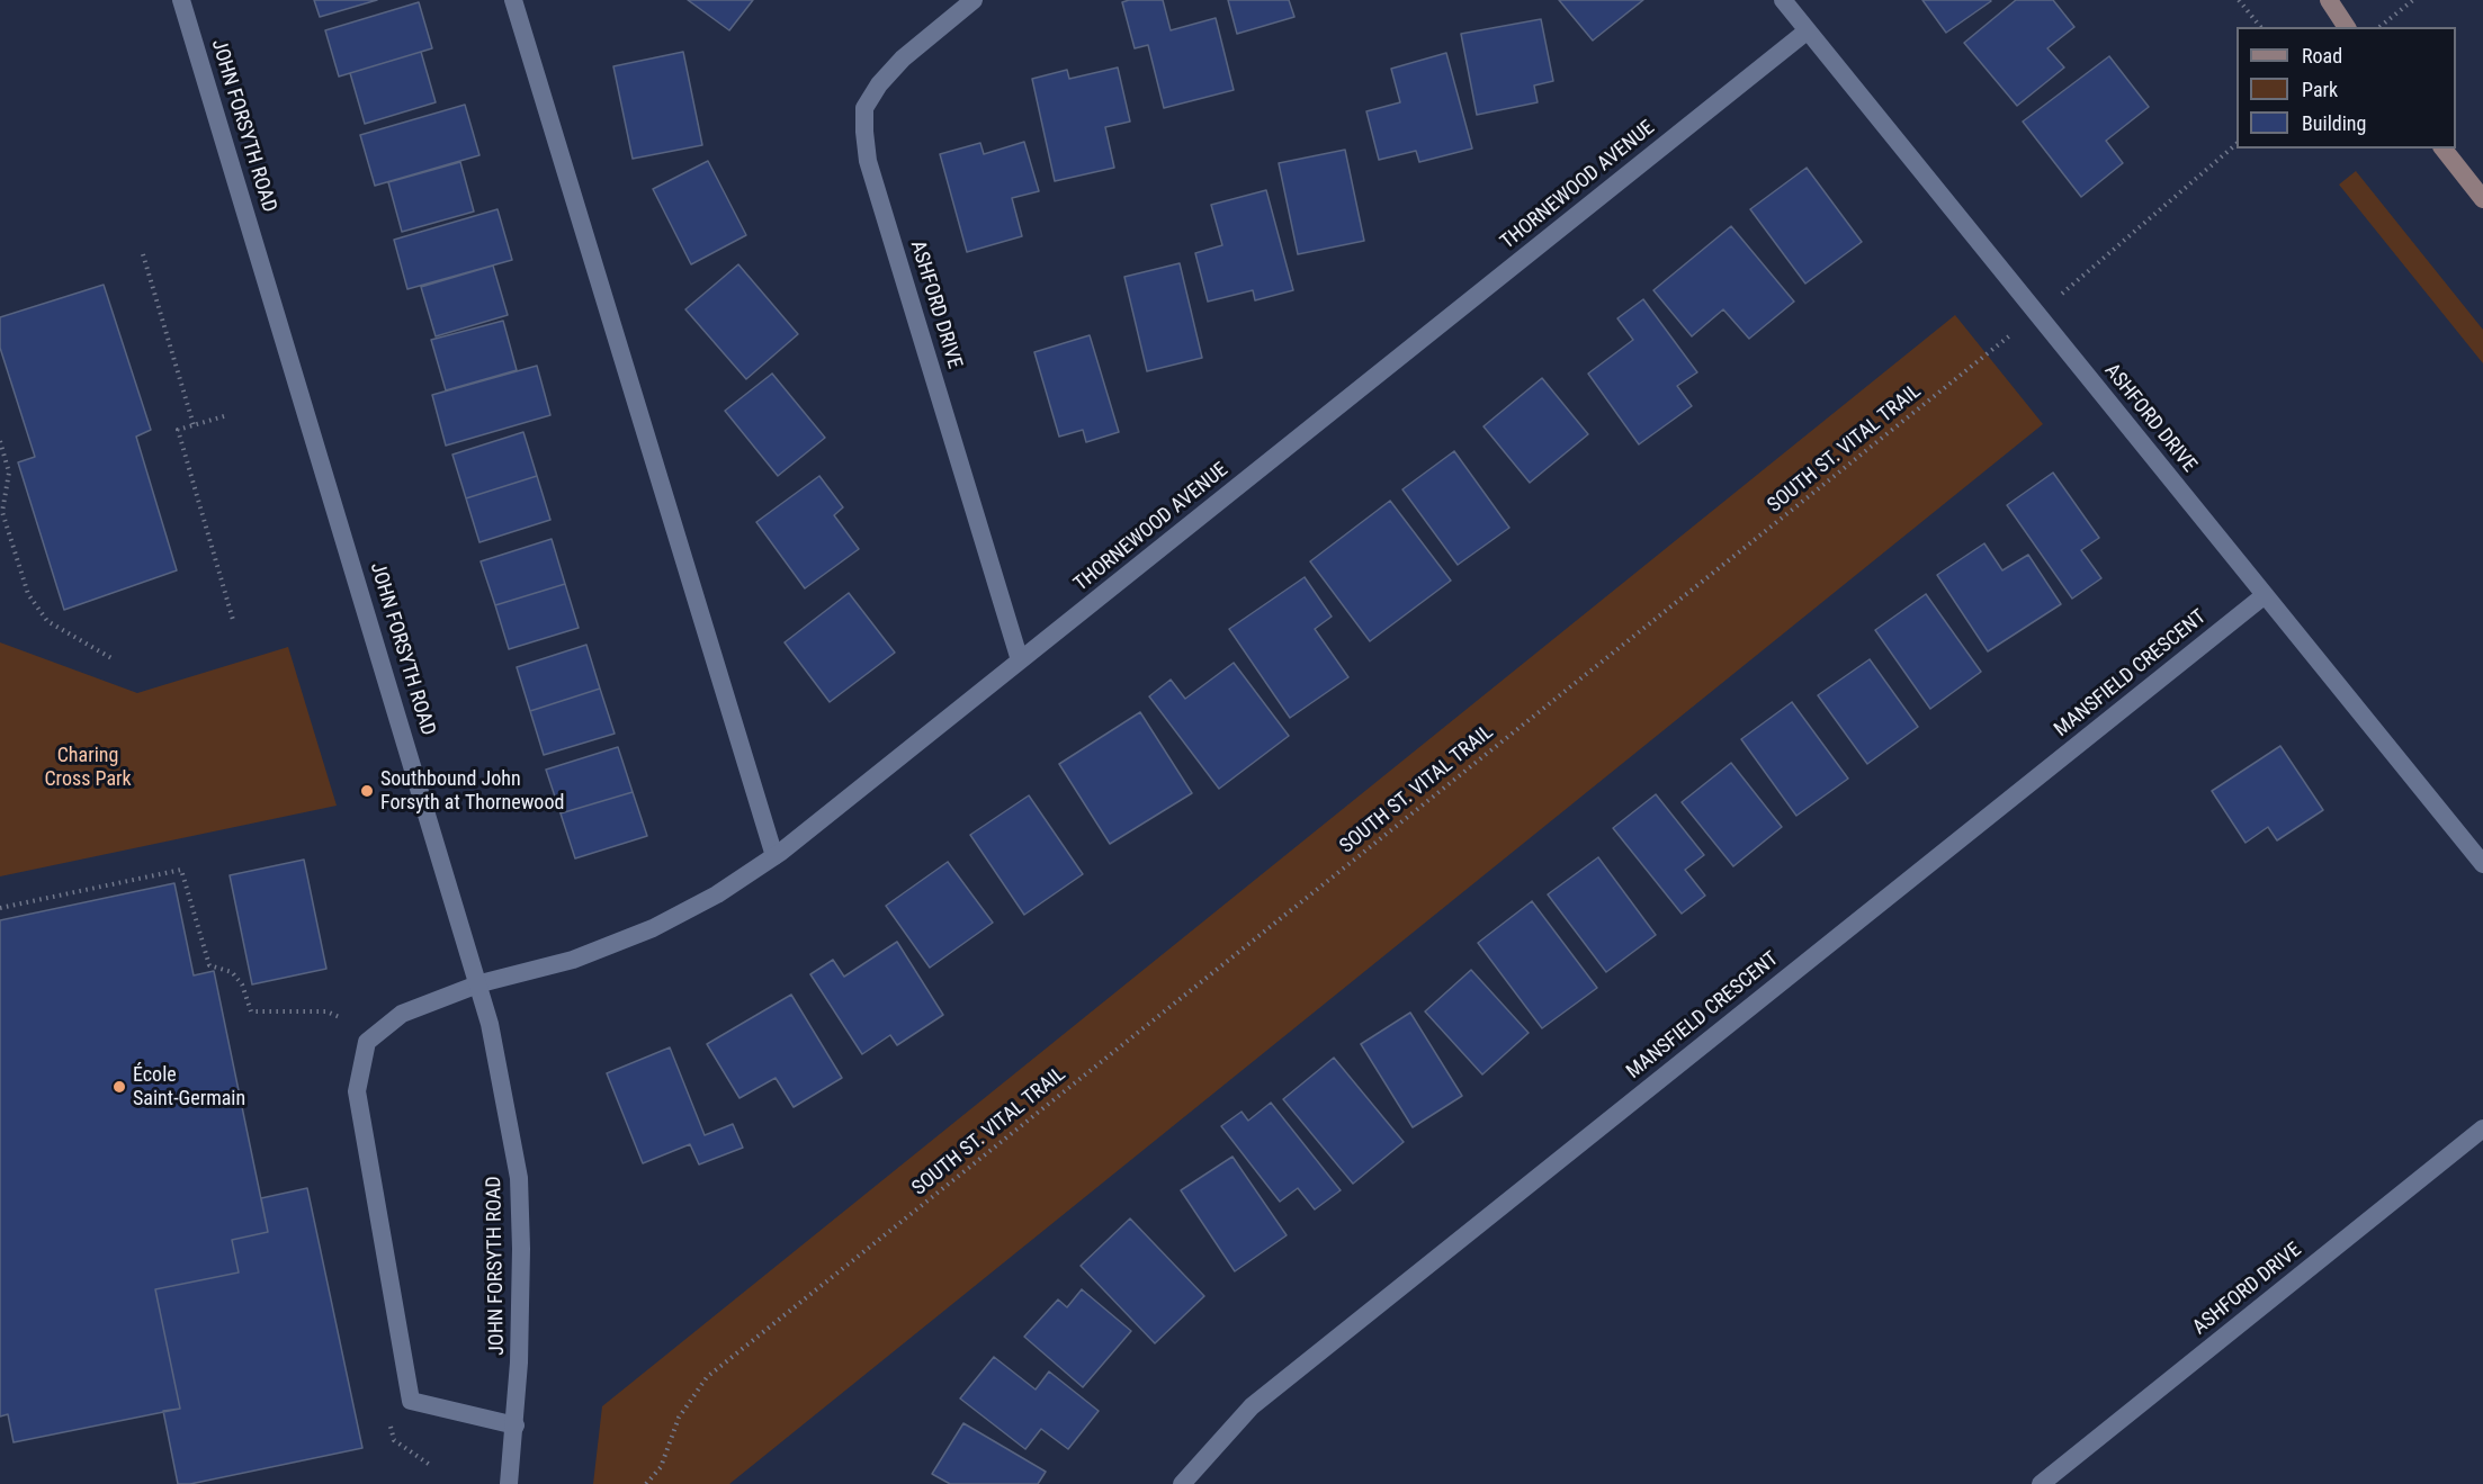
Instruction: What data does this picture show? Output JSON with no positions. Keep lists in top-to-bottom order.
{
  "streets": {
    "street": [
      "JOHN FORSYTH ROAD",
      "THORNEWOOD AVENUE",
      "ASHFORD DRIVE",
      "MANSFIELD CRESCENT"
    ],
    "path": ["SOUTH ST. VITAL TRAIL"]
  },
  "crossings": [
    ["JOHN FORSYTH ROAD", "THORNEWOOD AVENUE"],
    ["THORNEWOOD AVENUE", "ASHFORD DRIVE"],
    ["ASHFORD DRIVE", "SOUTH ST. VITAL TRAIL"],
    ["ASHFORD DRIVE", "MANSFIELD CRESCENT"]
  ],
  "parks": ["Charing Cross Park"],
  "places": ["Southbound John Forsyth at Thornewood", "École Saint-Germain"],
  "legend": ["Road", "Park", "Building"]
}
